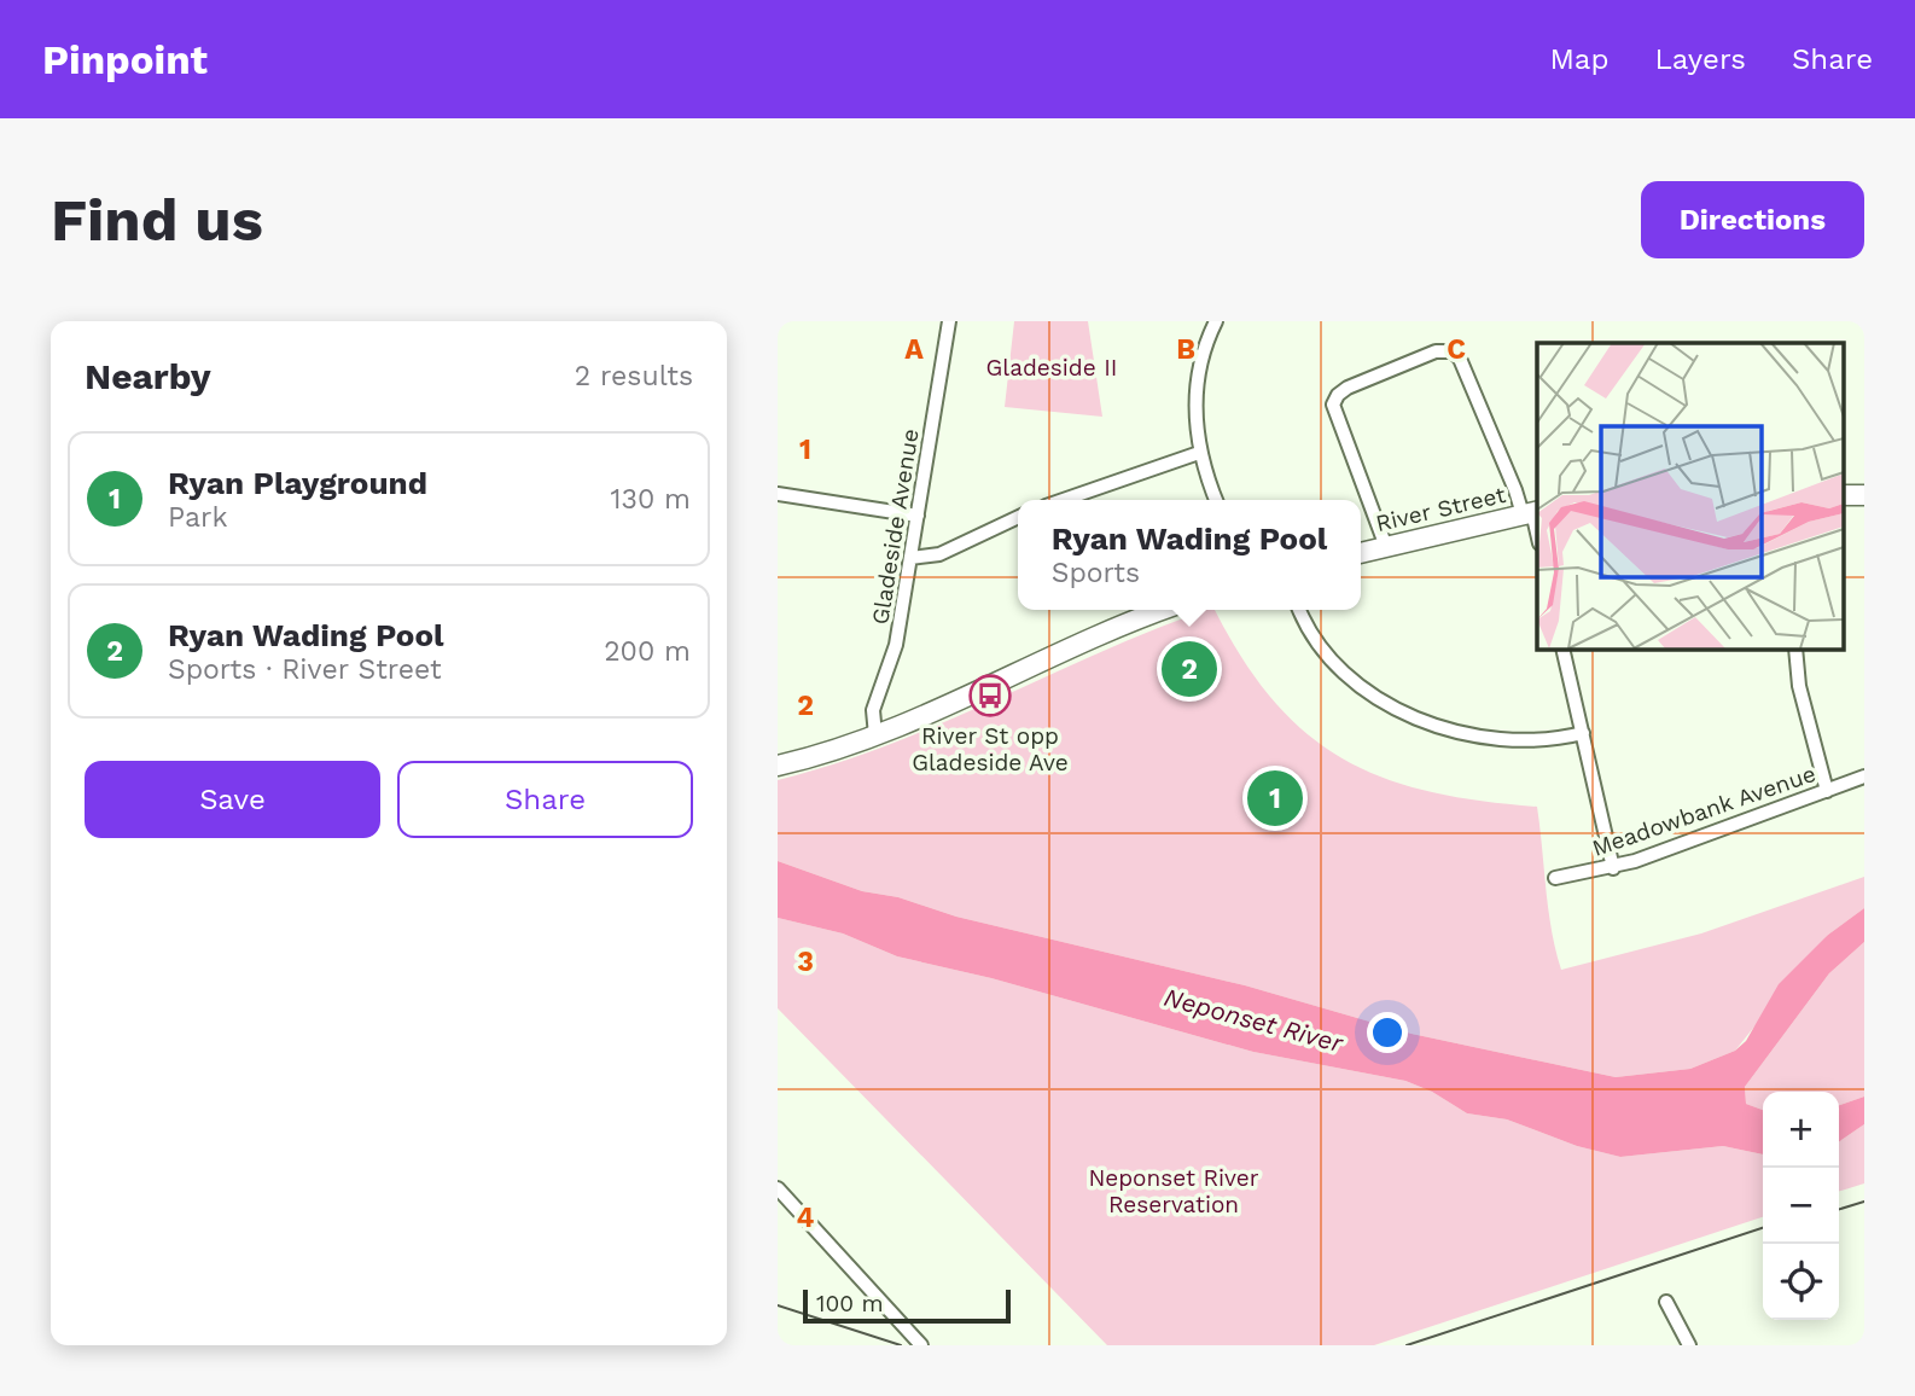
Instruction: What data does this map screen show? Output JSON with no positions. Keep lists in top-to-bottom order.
{
  "streets": {
    "main road": ["River Street"],
    "street": ["Gladeside Avenue", "Meadowbank Avenue"]
  },
  "water": ["Neponset River"],
  "parks": ["Gladeside II", "Neponset River Reservation"],
  "places": {
    "bus stop": ["River St opp Gladeside Ave"]
  },
  "scale_bar": "100 m",
  "page": {
    "header": "Pinpoint",
    "nav": ["Map", "Layers", "Share"],
    "buttons": [
      "Directions",
      ["Save", "Share"]
    ],
    "title": "Find us",
    "heading": ["Nearby", "2 results"],
    "list": [
      {
        "mark": "1",
        "name": "Ryan Playground",
        "note": "Park",
        "value": "130 m"
      },
      {
        "mark": "2",
        "name": "Ryan Wading Pool",
        "note": "Sports · River Street",
        "value": "200 m"
      }
    ],
    "popup": ["Ryan Wading Pool", "Sports"],
    "pins": ["2", "1"],
    "map_buttons": ["+", "−"],
    "scale": "100 m"
  },
  "grid": {
    "columns": ["A", "B", "C"],
    "rows": [
      "1",
      "2",
      "3",
      "4"
    ]
  }
}
